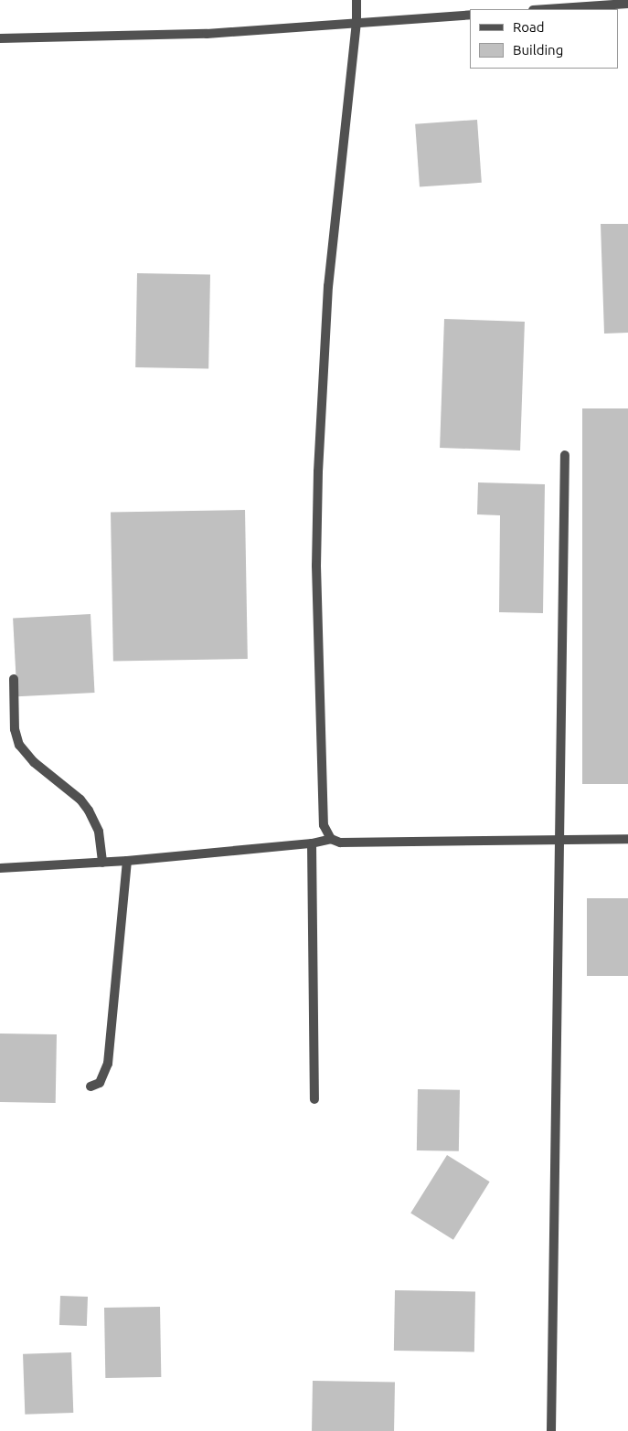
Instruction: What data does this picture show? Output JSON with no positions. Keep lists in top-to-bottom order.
{
  "legend": ["Road", "Building"]
}
